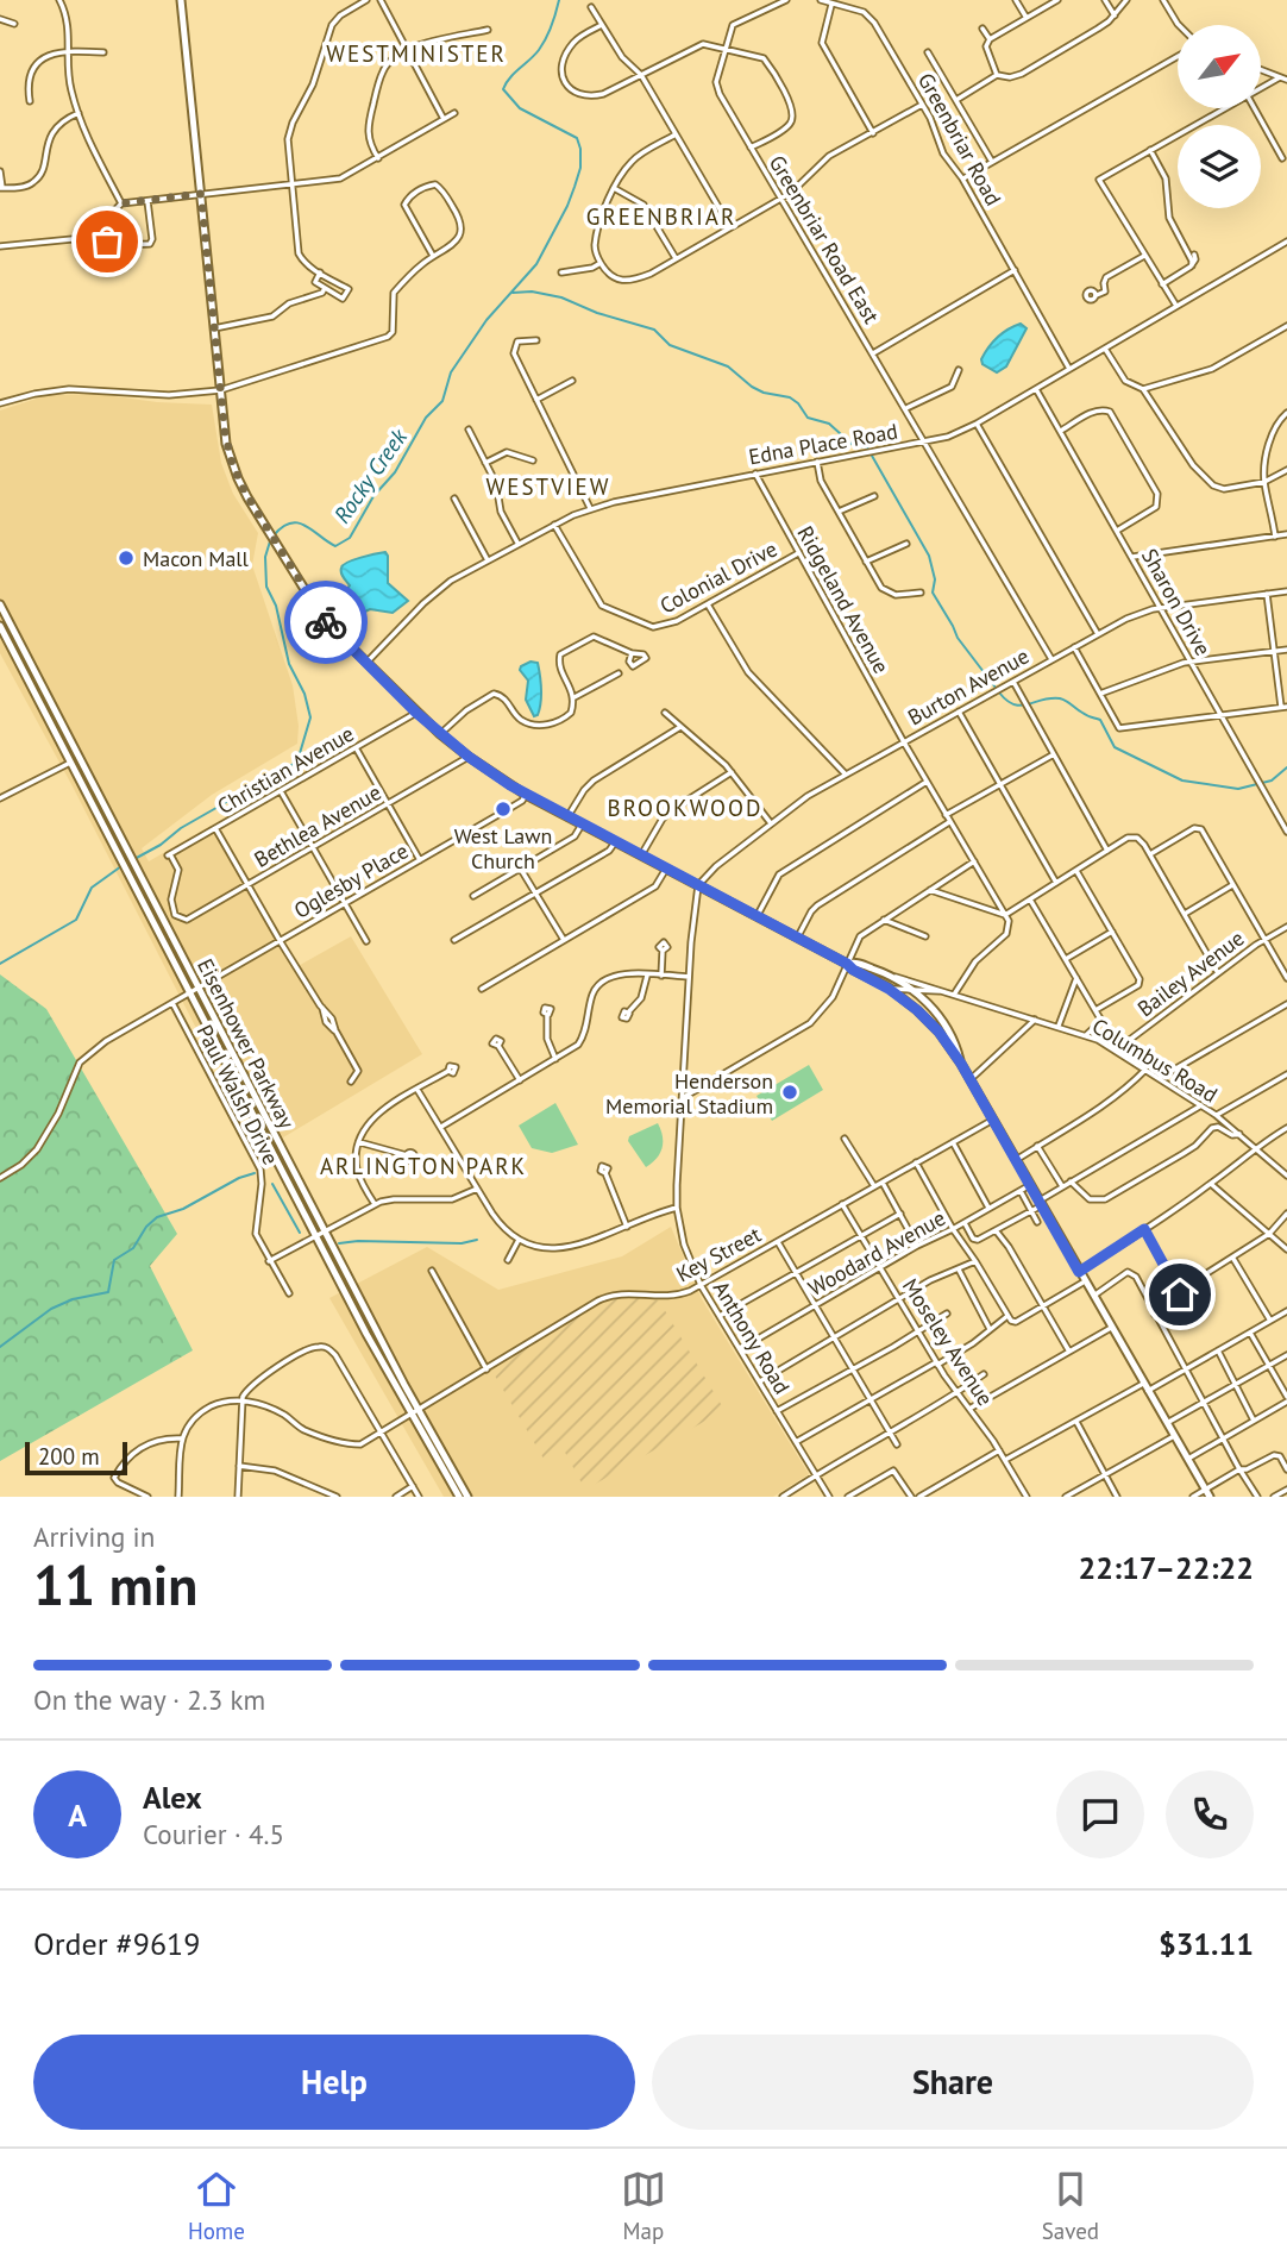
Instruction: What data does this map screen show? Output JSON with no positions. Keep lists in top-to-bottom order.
{
  "streets": {
    "main road": ["Eisenhower Parkway"],
    "street": [
      "Greenbriar Road",
      "Greenbriar Road East",
      "Edna Place Road",
      "Colonial Drive",
      "Ridgeland Avenue",
      "Sharon Drive",
      "Burton Avenue",
      "Christian Avenue",
      "Bethlea Avenue",
      "Oglesby Place",
      "Bailey Avenue",
      "Columbus Road",
      "Paul Walsh Drive",
      "Woodard Avenue",
      "Key Street",
      "Anthony Road",
      "Moseley Avenue"
    ]
  },
  "crossings": [
    ["Greenbriar Road", "Edna Place Road"],
    ["Greenbriar Road East", "Edna Place Road"],
    ["Greenbriar Road East", "Burton Avenue"],
    ["Edna Place Road", "Colonial Drive"],
    ["Edna Place Road", "Ridgeland Avenue"],
    ["Edna Place Road", "Sharon Drive"],
    ["Colonial Drive", "Ridgeland Avenue"],
    ["Ridgeland Avenue", "Burton Avenue"],
    ["Sharon Drive", "Burton Avenue"],
    ["Burton Avenue", "Anthony Road"],
    ["Christian Avenue", "Bethlea Avenue"],
    ["Oglesby Place", "Eisenhower Parkway"],
    ["Oglesby Place", "Paul Walsh Drive"],
    ["Bailey Avenue", "Columbus Road"],
    ["Eisenhower Parkway", "Key Street"],
    ["Woodard Avenue", "Anthony Road"],
    ["Woodard Avenue", "Moseley Avenue"],
    ["Key Street", "Anthony Road"],
    ["Key Street", "Moseley Avenue"]
  ],
  "districts": [
    "WESTMINISTER",
    "GREENBRIAR",
    "WESTVIEW",
    "BROOKWOOD",
    "ARLINGTON PARK"
  ],
  "water": ["Rocky Creek"],
  "places": ["Macon Mall", "West Lawn Church", "Henderson Memorial Stadium"],
  "scale_bar": "200 m",
  "north": "top right",
  "page": {
    "scale": "200 m",
    "heading": ["11 min", "Arriving in", "22:17–22:22"],
    "panel": [
      "Alex",
      "Courier · 4.5",
      "Order #9619",
      "$31.11"
    ],
    "bar": "On the way · 2.3 km",
    "round": "A",
    "buttons": ["Help", "Share"],
    "tabs": ["Home", "Map", "Saved"]
  }
}
